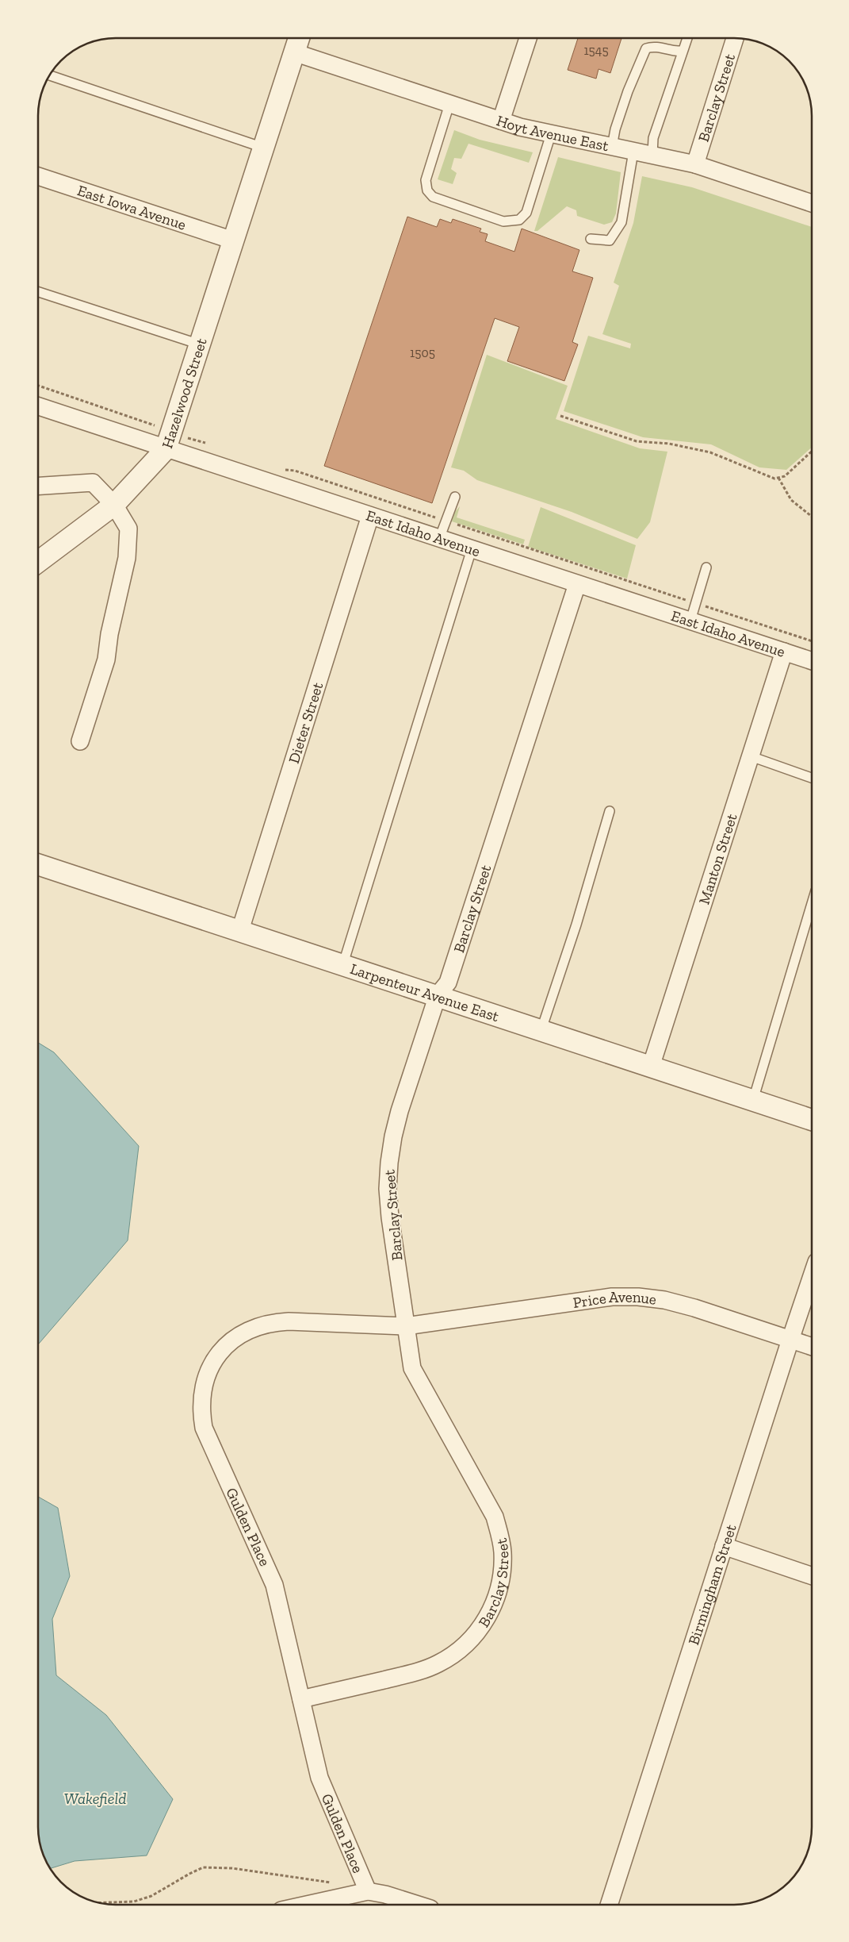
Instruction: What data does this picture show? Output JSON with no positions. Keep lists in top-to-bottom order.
{
  "streets": {
    "street": [
      "Barclay Street",
      "Hoyt Avenue East",
      "East Iowa Avenue",
      "Hazelwood Street",
      "East Idaho Avenue",
      "Dieter Street",
      "Manton Street",
      "Larpenteur Avenue East",
      "Price Avenue",
      "Gulden Place",
      "Birmingham Street"
    ]
  },
  "crossings": [
    ["Barclay Street", "Hoyt Avenue East"],
    ["Barclay Street", "East Idaho Avenue"],
    ["Barclay Street", "Larpenteur Avenue East"],
    ["Barclay Street", "Price Avenue"],
    ["Barclay Street", "Gulden Place"],
    ["East Iowa Avenue", "Hazelwood Street"],
    ["Hazelwood Street", "East Idaho Avenue"],
    ["East Idaho Avenue", "Dieter Street"],
    ["East Idaho Avenue", "Manton Street"],
    ["Dieter Street", "Larpenteur Avenue East"],
    ["Manton Street", "Larpenteur Avenue East"],
    ["Price Avenue", "Gulden Place"],
    ["Price Avenue", "Birmingham Street"]
  ],
  "water": ["Wakefield"],
  "house_numbers": ["1545", "1505"]
}
